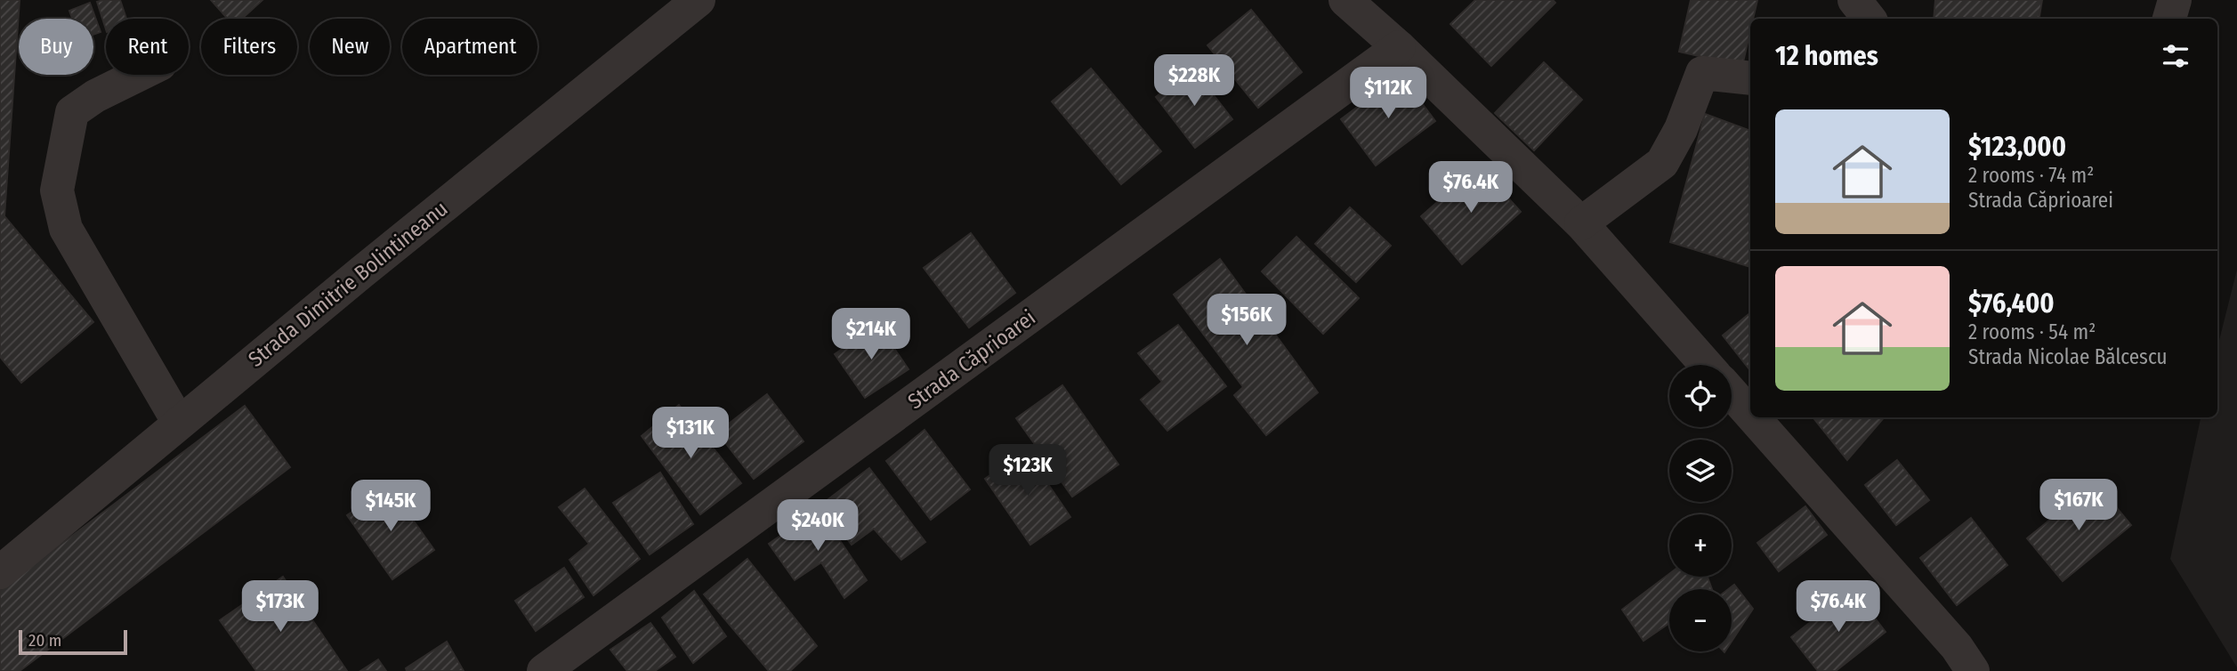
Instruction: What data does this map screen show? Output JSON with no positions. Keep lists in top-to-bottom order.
{
  "streets": {
    "street": ["Strada Dimitrie Bolintineanu", "Strada Căprioarei"]
  },
  "scale_bar": "20 m",
  "page": {
    "chip": [
      "Buy",
      "Rent",
      "Filters",
      "New",
      "Apartment"
    ],
    "heading": "12 homes",
    "price": [
      "$228K",
      "$112K",
      "$76.4K",
      "$156K",
      "$214K",
      "$131K",
      "$123K",
      "$167K",
      "$145K",
      "$240K",
      "$173K",
      "$76.4K"
    ],
    "list": [
      {
        "name": "$123,000",
        "note": "2 rooms · 74 m² · Strada Căprioarei"
      },
      {
        "name": "$76,400",
        "note": "2 rooms · 54 m² · Strada Nicolae Bălcescu"
      }
    ],
    "map_buttons": ["+", "−"],
    "scale": "20 m"
  }
}
